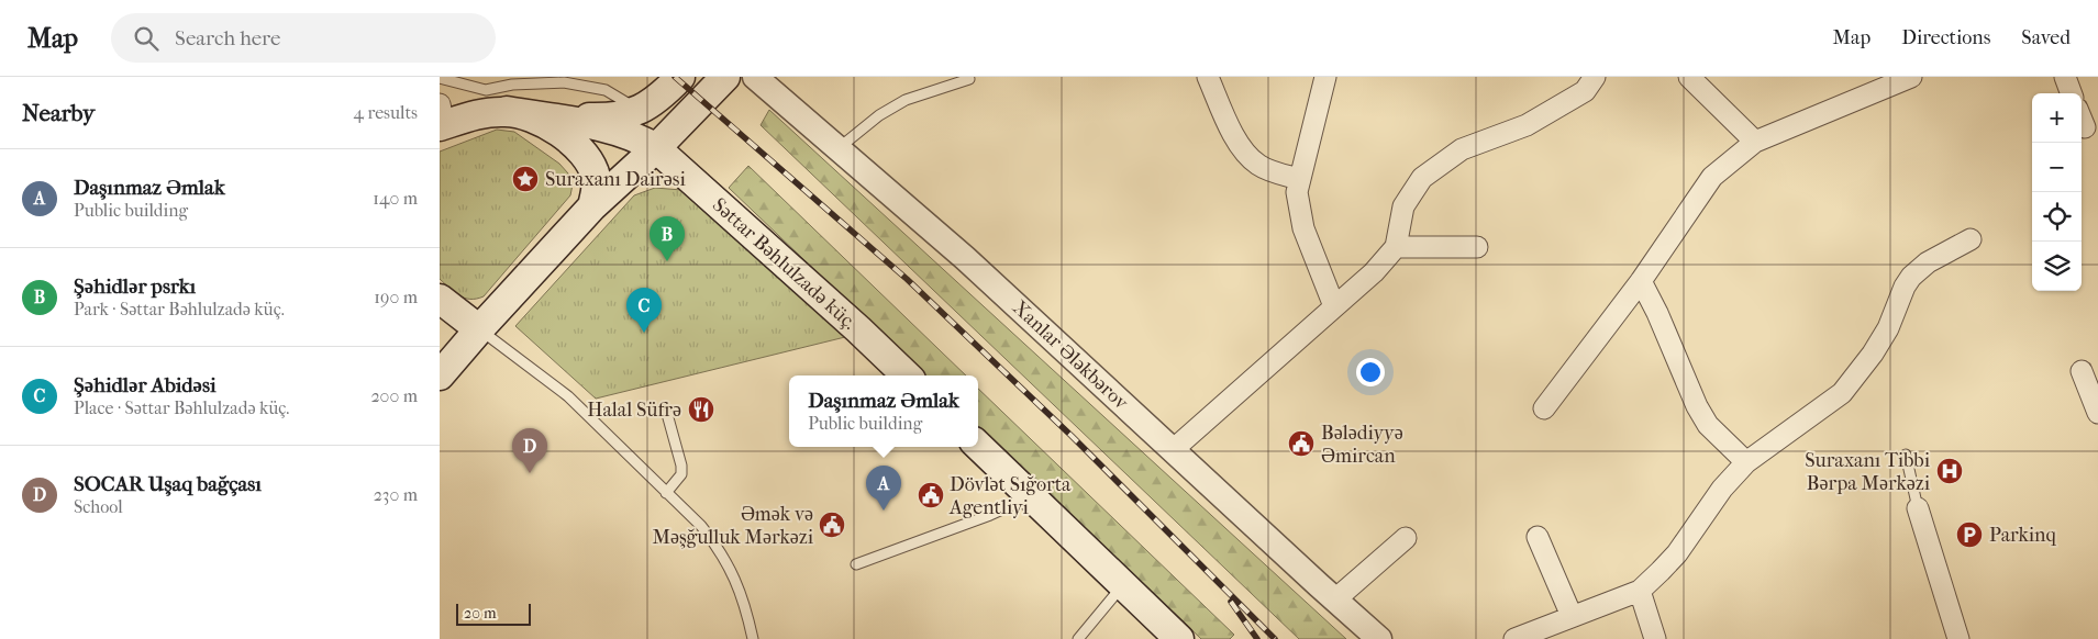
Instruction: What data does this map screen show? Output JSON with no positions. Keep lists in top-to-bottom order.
{
  "streets": {
    "main road": ["Səttar Bəhlulzadə küç."],
    "street": ["Xanlar Ələkbərov"]
  },
  "places": {
    "place": ["Suraxanı Dairəsi"],
    "restaurant": ["Halal Süfrə"],
    "public building": ["Bələdiyyə Əmircan", "Dövlət Sığorta Agentliyi", "Əmək və Məşğulluk Mərkəzi"],
    "hospital": ["Suraxanı Tibbi Bərpa Mərkəzi"],
    "parking": ["Parkinq"]
  },
  "scale_bar": "20 m",
  "page": {
    "header": "Map",
    "search": "Search here",
    "nav": ["Map", "Directions", "Saved"],
    "heading": ["Nearby", "4 results"],
    "map_buttons": ["+", "−"],
    "list": [
      {
        "mark": "A",
        "name": "Daşınmaz Əmlak",
        "note": "Public building",
        "value": "140 m"
      },
      {
        "mark": "B",
        "name": "Şəhidlər psrkı",
        "note": "Park · Səttar Bəhlulzadə küç.",
        "value": "190 m"
      },
      {
        "mark": "C",
        "name": "Şəhidlər Abidəsi",
        "note": "Place · Səttar Bəhlulzadə küç.",
        "value": "200 m"
      },
      {
        "mark": "D",
        "name": "SOCAR Uşaq bağçası",
        "note": "School",
        "value": "230 m"
      }
    ],
    "pins": [
      "B",
      "C",
      "D",
      "A"
    ],
    "popup": ["Daşınmaz Əmlak", "Public building"],
    "scale": "20 m"
  }
}
